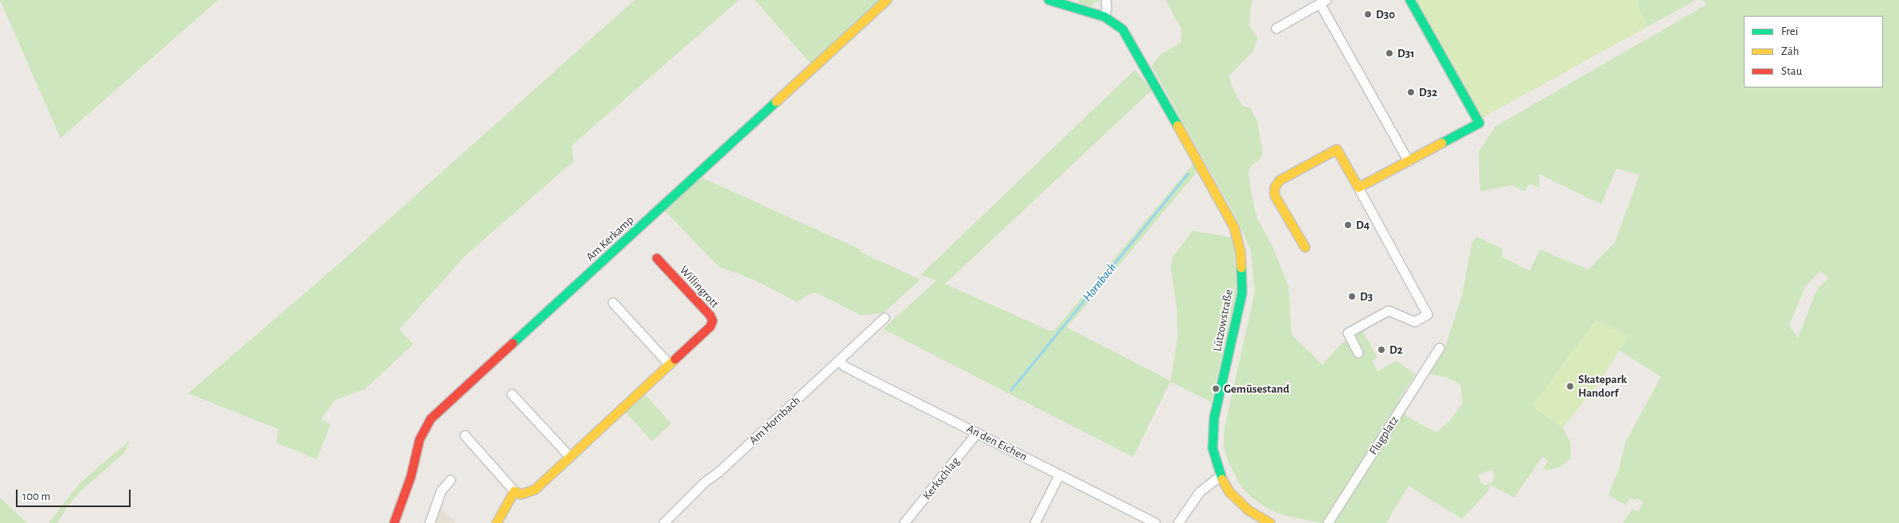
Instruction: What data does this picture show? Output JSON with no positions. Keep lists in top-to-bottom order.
{
  "streets": {
    "street": [
      "Am Kerkamp",
      "Willingrott",
      "Lützowstraße",
      "Am Hornbach",
      "Flugplatz",
      "An den Eichen",
      "Kerkschlag"
    ]
  },
  "crossings": [
    ["Am Hornbach", "An den Eichen"],
    ["An den Eichen", "Kerkschlag"]
  ],
  "water": ["Hornbach"],
  "places": [
    "D30",
    "D31",
    "D32",
    "D4",
    "D3",
    "D2",
    "Skatepark Handorf",
    "Gemüsestand"
  ],
  "legend": ["Frei", "Zäh", "Stau"],
  "scale_bar": "100 m"
}
